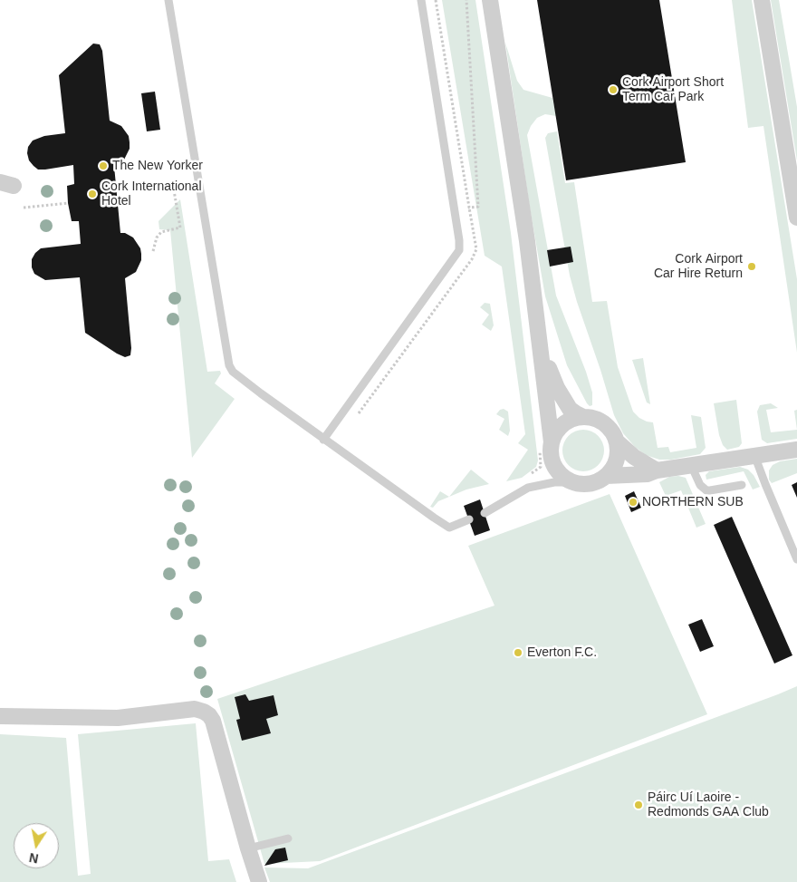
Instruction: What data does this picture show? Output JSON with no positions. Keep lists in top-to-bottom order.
{
  "places": [
    "Cork Airport Short Term Car Park",
    "The New Yorker",
    "Cork International Hotel",
    "Cork Airport Car Hire Return",
    "NORTHERN SUB",
    "Everton F.C.",
    "Páirc Uí Laoire - Redmonds GAA Club"
  ],
  "north": "bottom"
}
